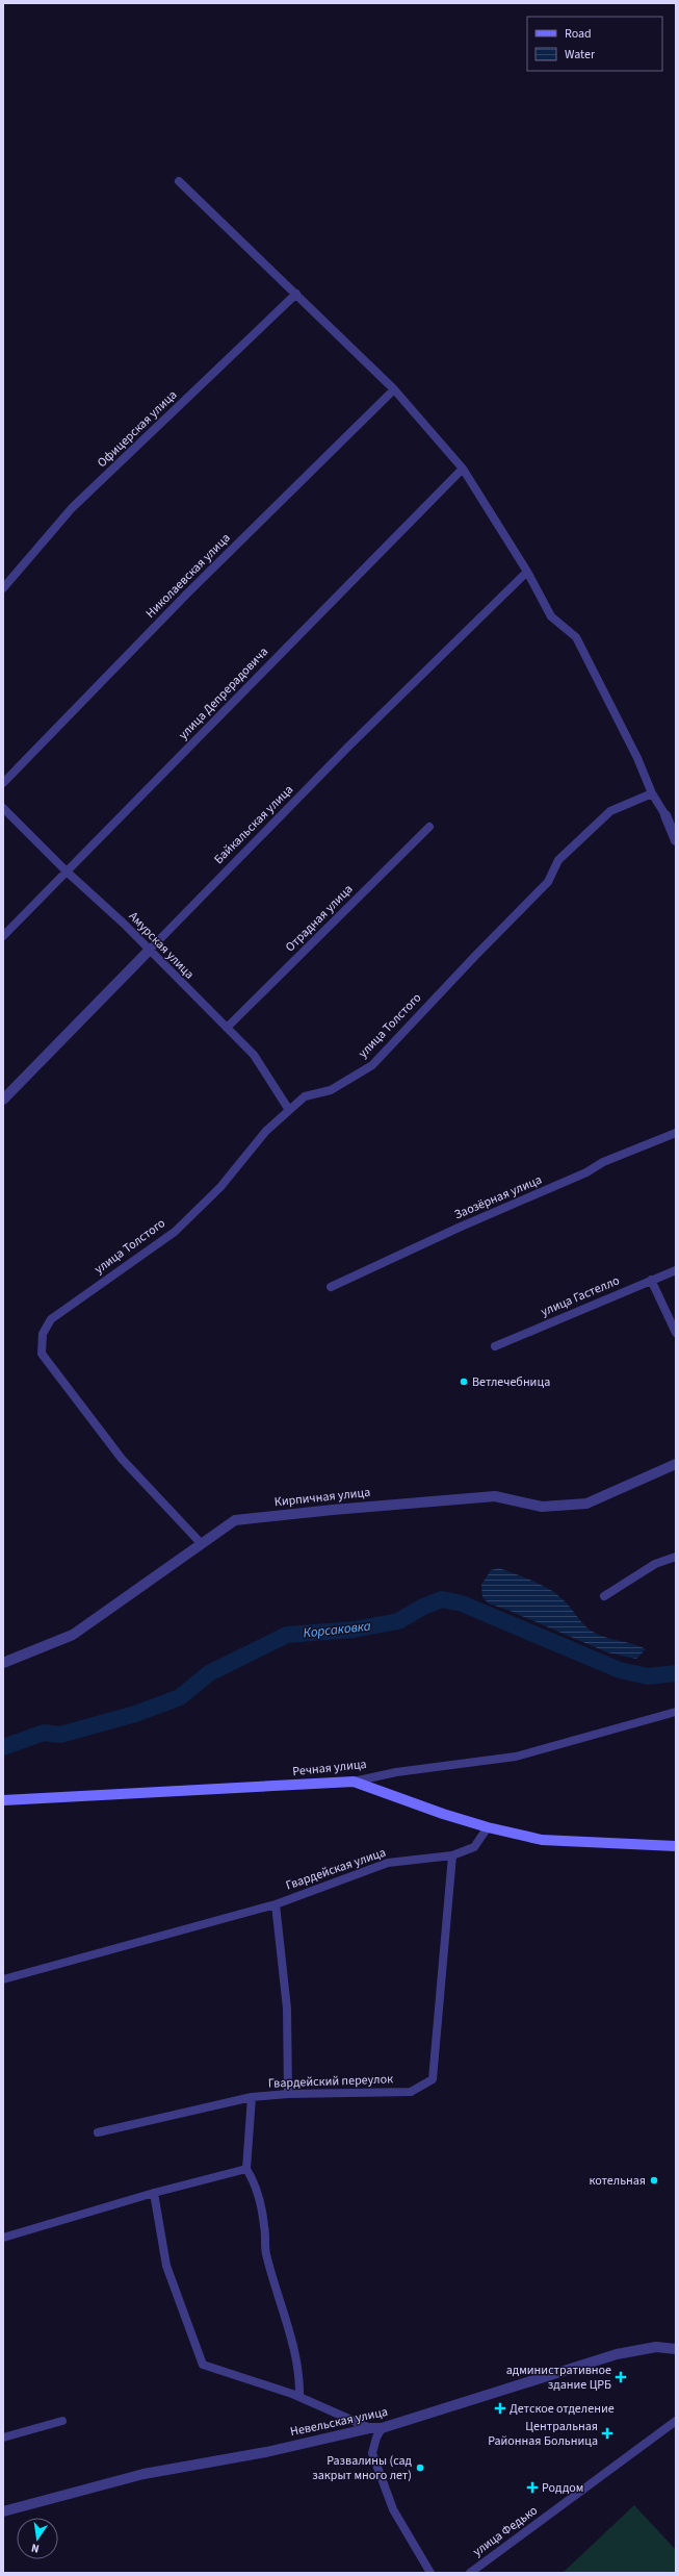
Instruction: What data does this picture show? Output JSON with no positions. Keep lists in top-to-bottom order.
{
  "streets": {
    "main road": ["Речная улица"],
    "street": [
      "Офицерская улица",
      "Николаевская улица",
      "улица Депрерадовича",
      "Байкальская улица",
      "Отрадная улица",
      "Амурская улица",
      "улица Толстого",
      "Заозёрная улица",
      "улица Гастелло",
      "Кирпичная улица",
      "Гвардейская улица",
      "Гвардейский переулок",
      "Невельская улица",
      "улица Федько"
    ]
  },
  "crossings": [
    ["улица Депрерадовича", "Амурская улица"],
    ["Байкальская улица", "Амурская улица"],
    ["Отрадная улица", "Амурская улица"],
    ["Амурская улица", "улица Толстого"],
    ["улица Толстого", "Кирпичная улица"],
    ["Гвардейская улица", "Гвардейский переулок"]
  ],
  "water": ["Корсаковка"],
  "places": {
    "other": ["Ветлечебница", "котельная", "Развалины (сад закрыт много лет)"],
    "health": [
      "административное здание ЦРБ",
      "Детское отделение",
      "Центральная Районная Больница",
      "Роддом"
    ]
  },
  "legend": ["Road", "Water"],
  "north": "bottom"
}
